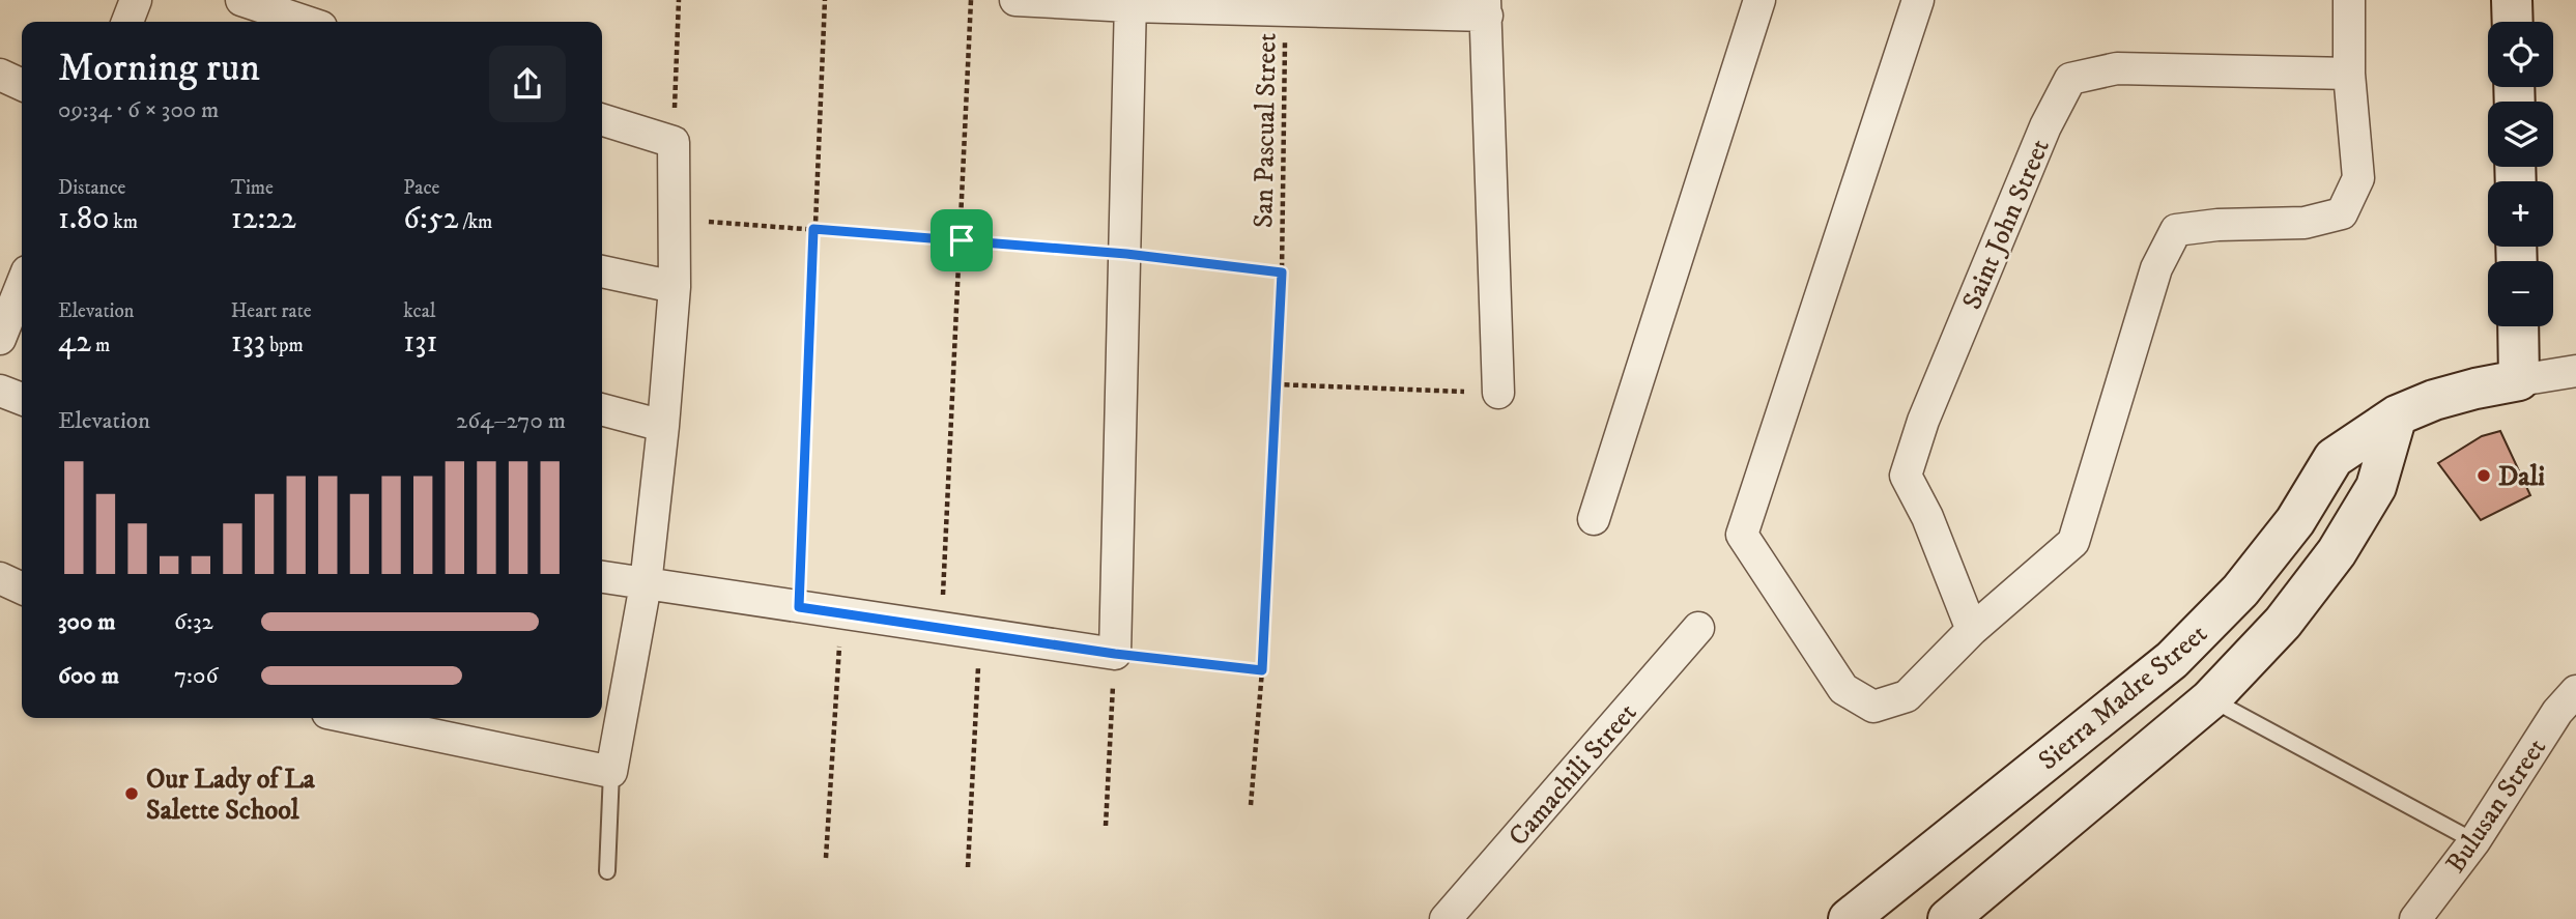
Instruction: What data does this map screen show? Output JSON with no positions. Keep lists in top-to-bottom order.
{
  "streets": {
    "main road": ["Sierra Madre Street"],
    "street": ["Saint John Street", "Camachili Street", "Bulusan Street"],
    "path": ["San Pascual Street"]
  },
  "places": ["Dali", "Our Lady of La Salette School"],
  "page": {
    "map_buttons": ["+", "−"],
    "heading": ["Morning run", "09:34 · 6 × 300 m"],
    "stats": [
      ["Distance", "1.80 km"],
      ["Time", "12:22"],
      ["Pace", "6:52 /km"],
      ["Elevation", "42 m"],
      ["Heart rate", "133 bpm"],
      ["kcal", "131"]
    ],
    "chart": ["Elevation", "264–270 m"],
    "list": [
      {
        "name": "300 m",
        "note": "6:32"
      },
      {
        "name": "600 m",
        "note": "7:06"
      }
    ]
  }
}
